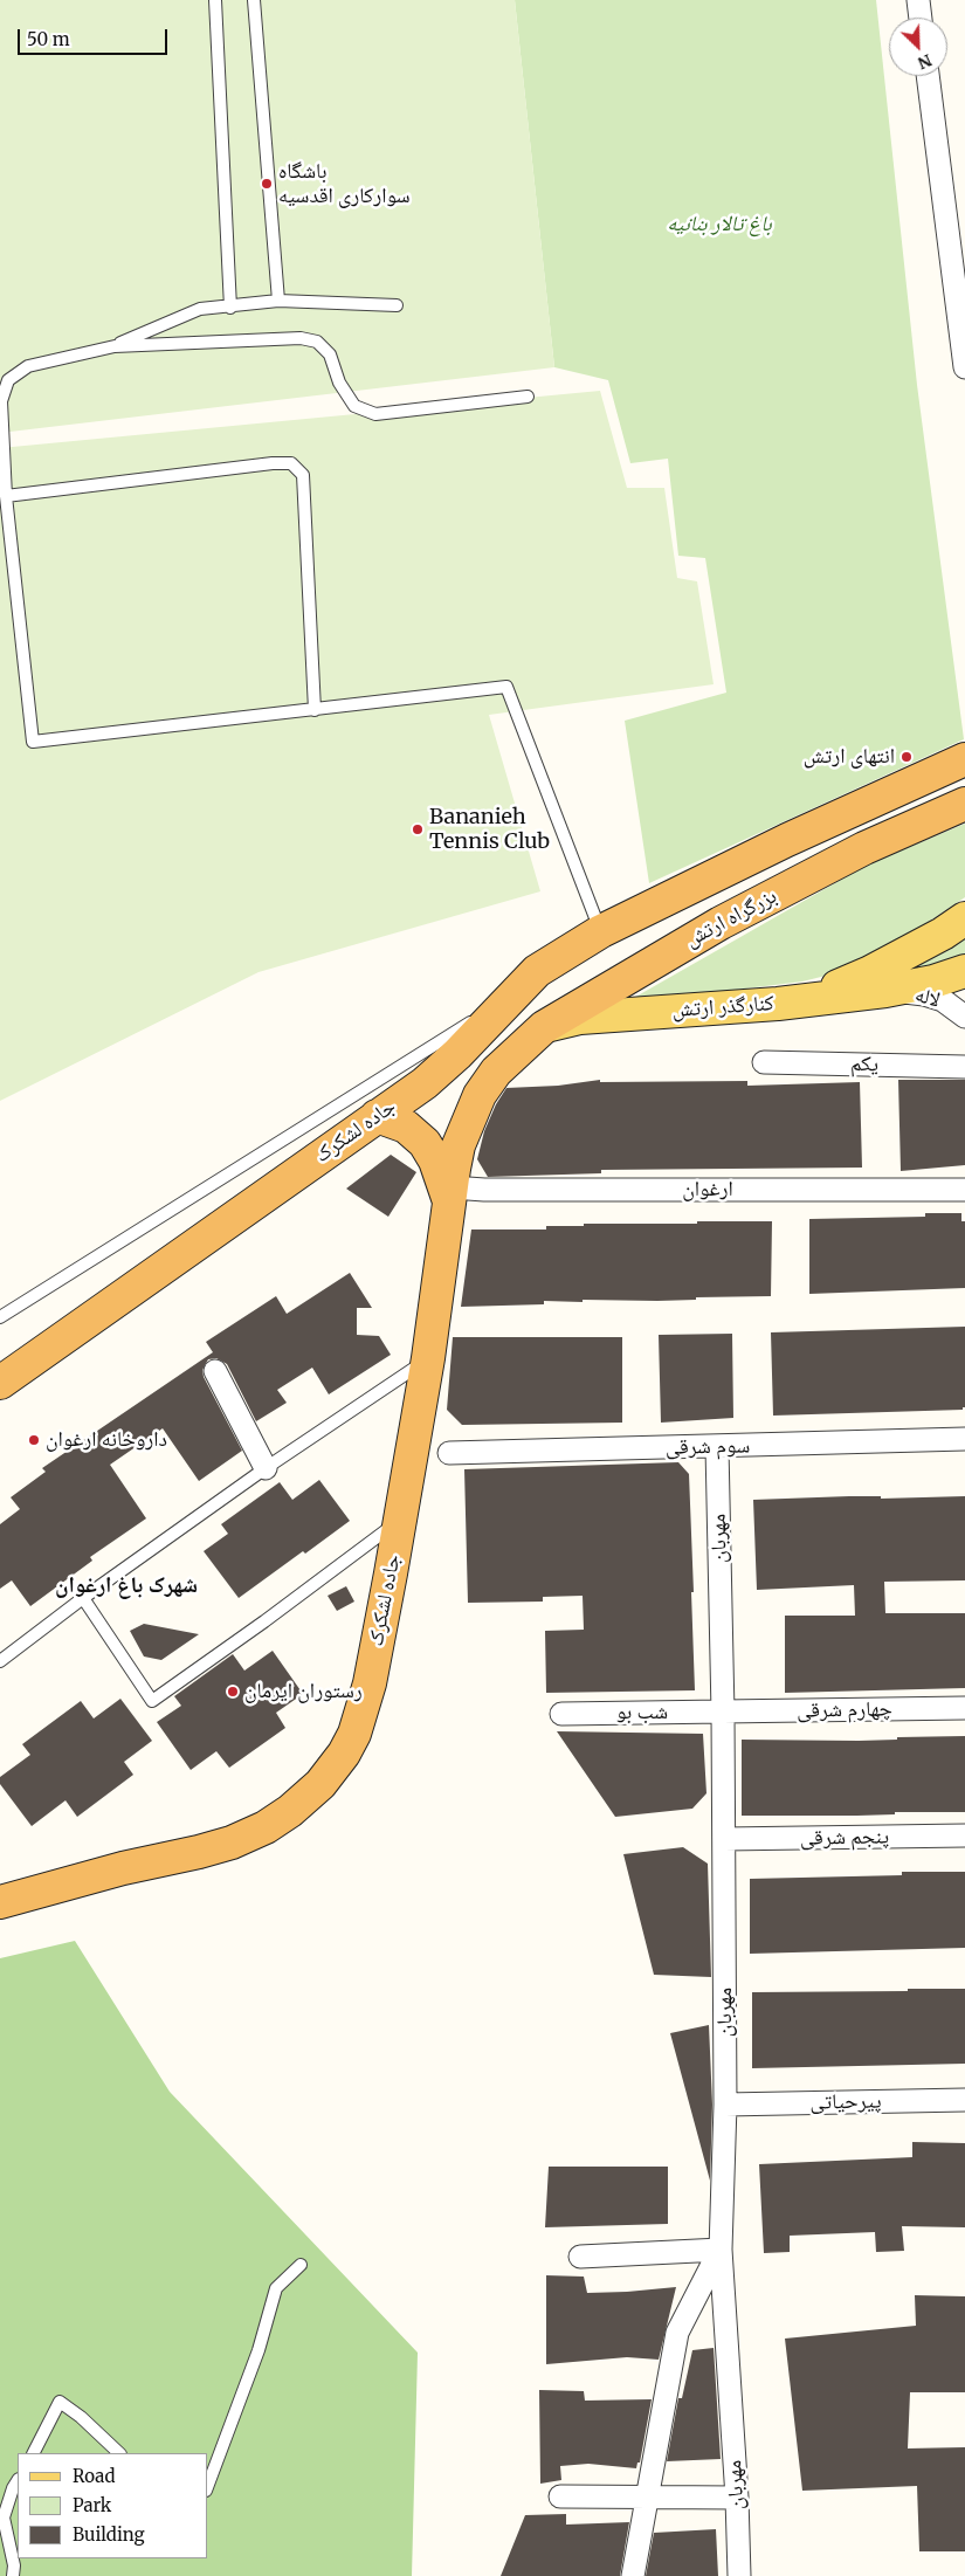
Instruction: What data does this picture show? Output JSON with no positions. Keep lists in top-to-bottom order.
{
  "streets": {
    "highway": ["بزرگراه ارتش", "کنارگذر ارتش", "جاده لشکرک"],
    "street": [
      "لاله",
      "یکم",
      "ارغوان",
      "سوم شرقی",
      "مهربان",
      "چهارم شرقی",
      "شب بو",
      "پنجم شرقی",
      "پیرحیاتی"
    ]
  },
  "crossings": [
    ["بزرگراه ارتش", "کنارگذر ارتش"],
    ["لاله", "کنارگذر ارتش"],
    ["کنارگذر ارتش", "جاده لشکرک"],
    ["جاده لشکرک", "ارغوان"],
    ["سوم شرقی", "مهربان"],
    ["مهربان", "چهارم شرقی"],
    ["مهربان", "شب بو"],
    ["مهربان", "پنجم شرقی"],
    ["مهربان", "پیرحیاتی"],
    ["چهارم شرقی", "شب بو"]
  ],
  "districts": ["شهرک باغ ارغوان"],
  "parks": ["باغ تالار بنانیه"],
  "places": [
    "باشگاه سوارکاری اقدسیه",
    "انتهای ارتش",
    "Bananieh Tennis Club",
    "داروخانه ارغوان",
    "رستوران ايرمان"
  ],
  "legend": ["Road", "Park", "Building"],
  "scale_bar": "50 m",
  "north": "bottom right"
}
